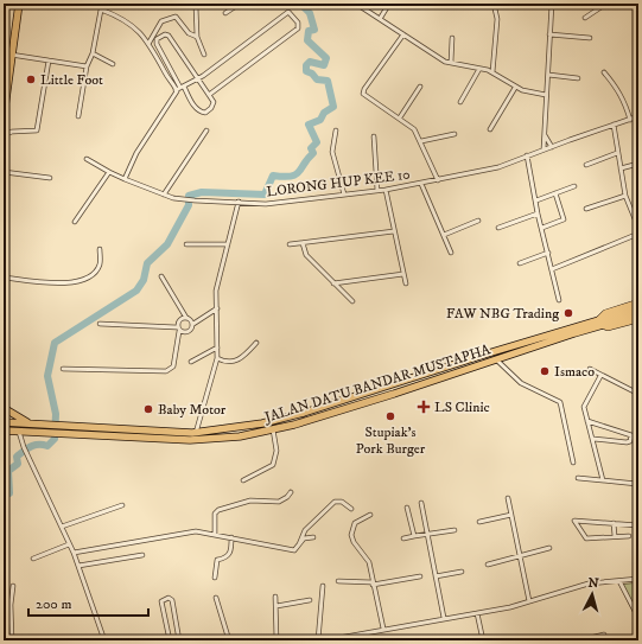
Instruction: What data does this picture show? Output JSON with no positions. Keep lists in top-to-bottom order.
{
  "streets": {
    "highway": ["JALAN DATU BANDAR MUSTAPHA"],
    "street": ["LORONG HUP KEE 10"]
  },
  "places": {
    "other": [
      "Little Foot",
      "FAW NBG Trading",
      "Ismaco",
      "Baby Motor",
      "Stupiak's Pork Burger"
    ],
    "health": ["LS Clinic"]
  },
  "scale_bar": "200 m",
  "north": "top"
}
